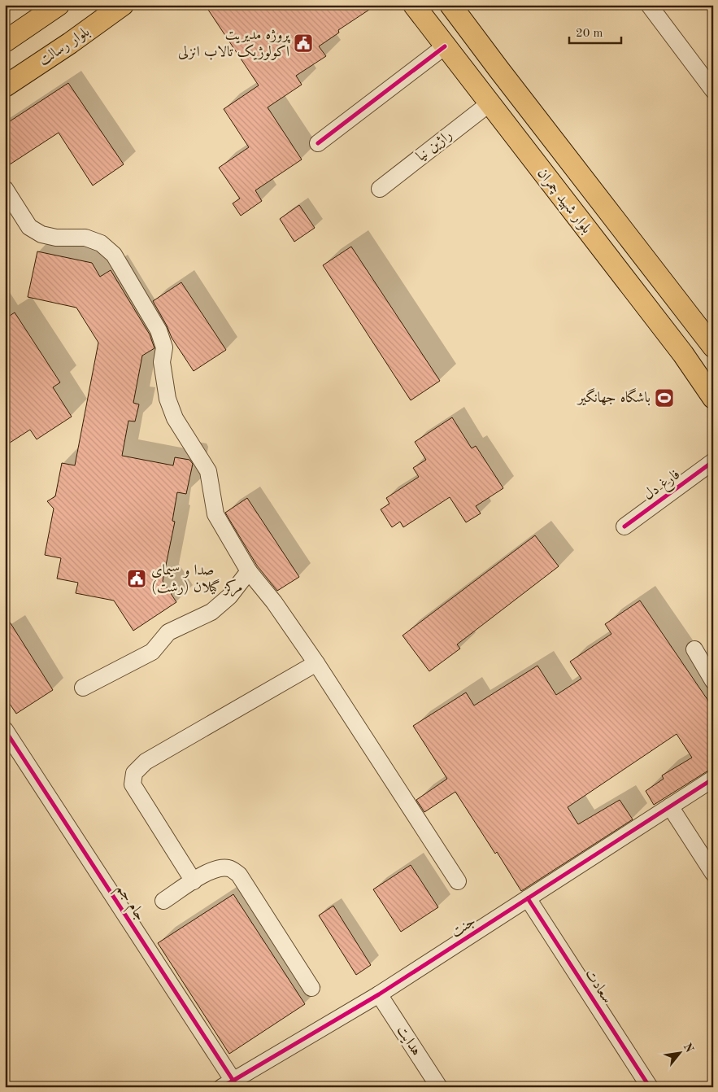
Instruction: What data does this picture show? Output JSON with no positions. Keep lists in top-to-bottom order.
{
  "streets": {
    "main road": ["بلوار رسالت", "بلوار شهید چمران"],
    "street": [
      "راژین نیا",
      "فارغ دل",
      "جام جم",
      "جنت",
      "سعادت",
      "هدایت"
    ]
  },
  "crossings": [
    ["راژین نیا", "بلوار شهید چمران"],
    ["جام جم", "جنت"],
    ["جنت", "سعادت"],
    ["جنت", "هدایت"]
  ],
  "places": {
    "public building": ["پروژه مدیریت اکولوژیک تالاب انزلی", "صدا و سیمای مرکز گیلان (رشت)"],
    "sports": ["باشگاه جهانگیر"]
  },
  "scale_bar": "20 m",
  "north": "top right"
}
